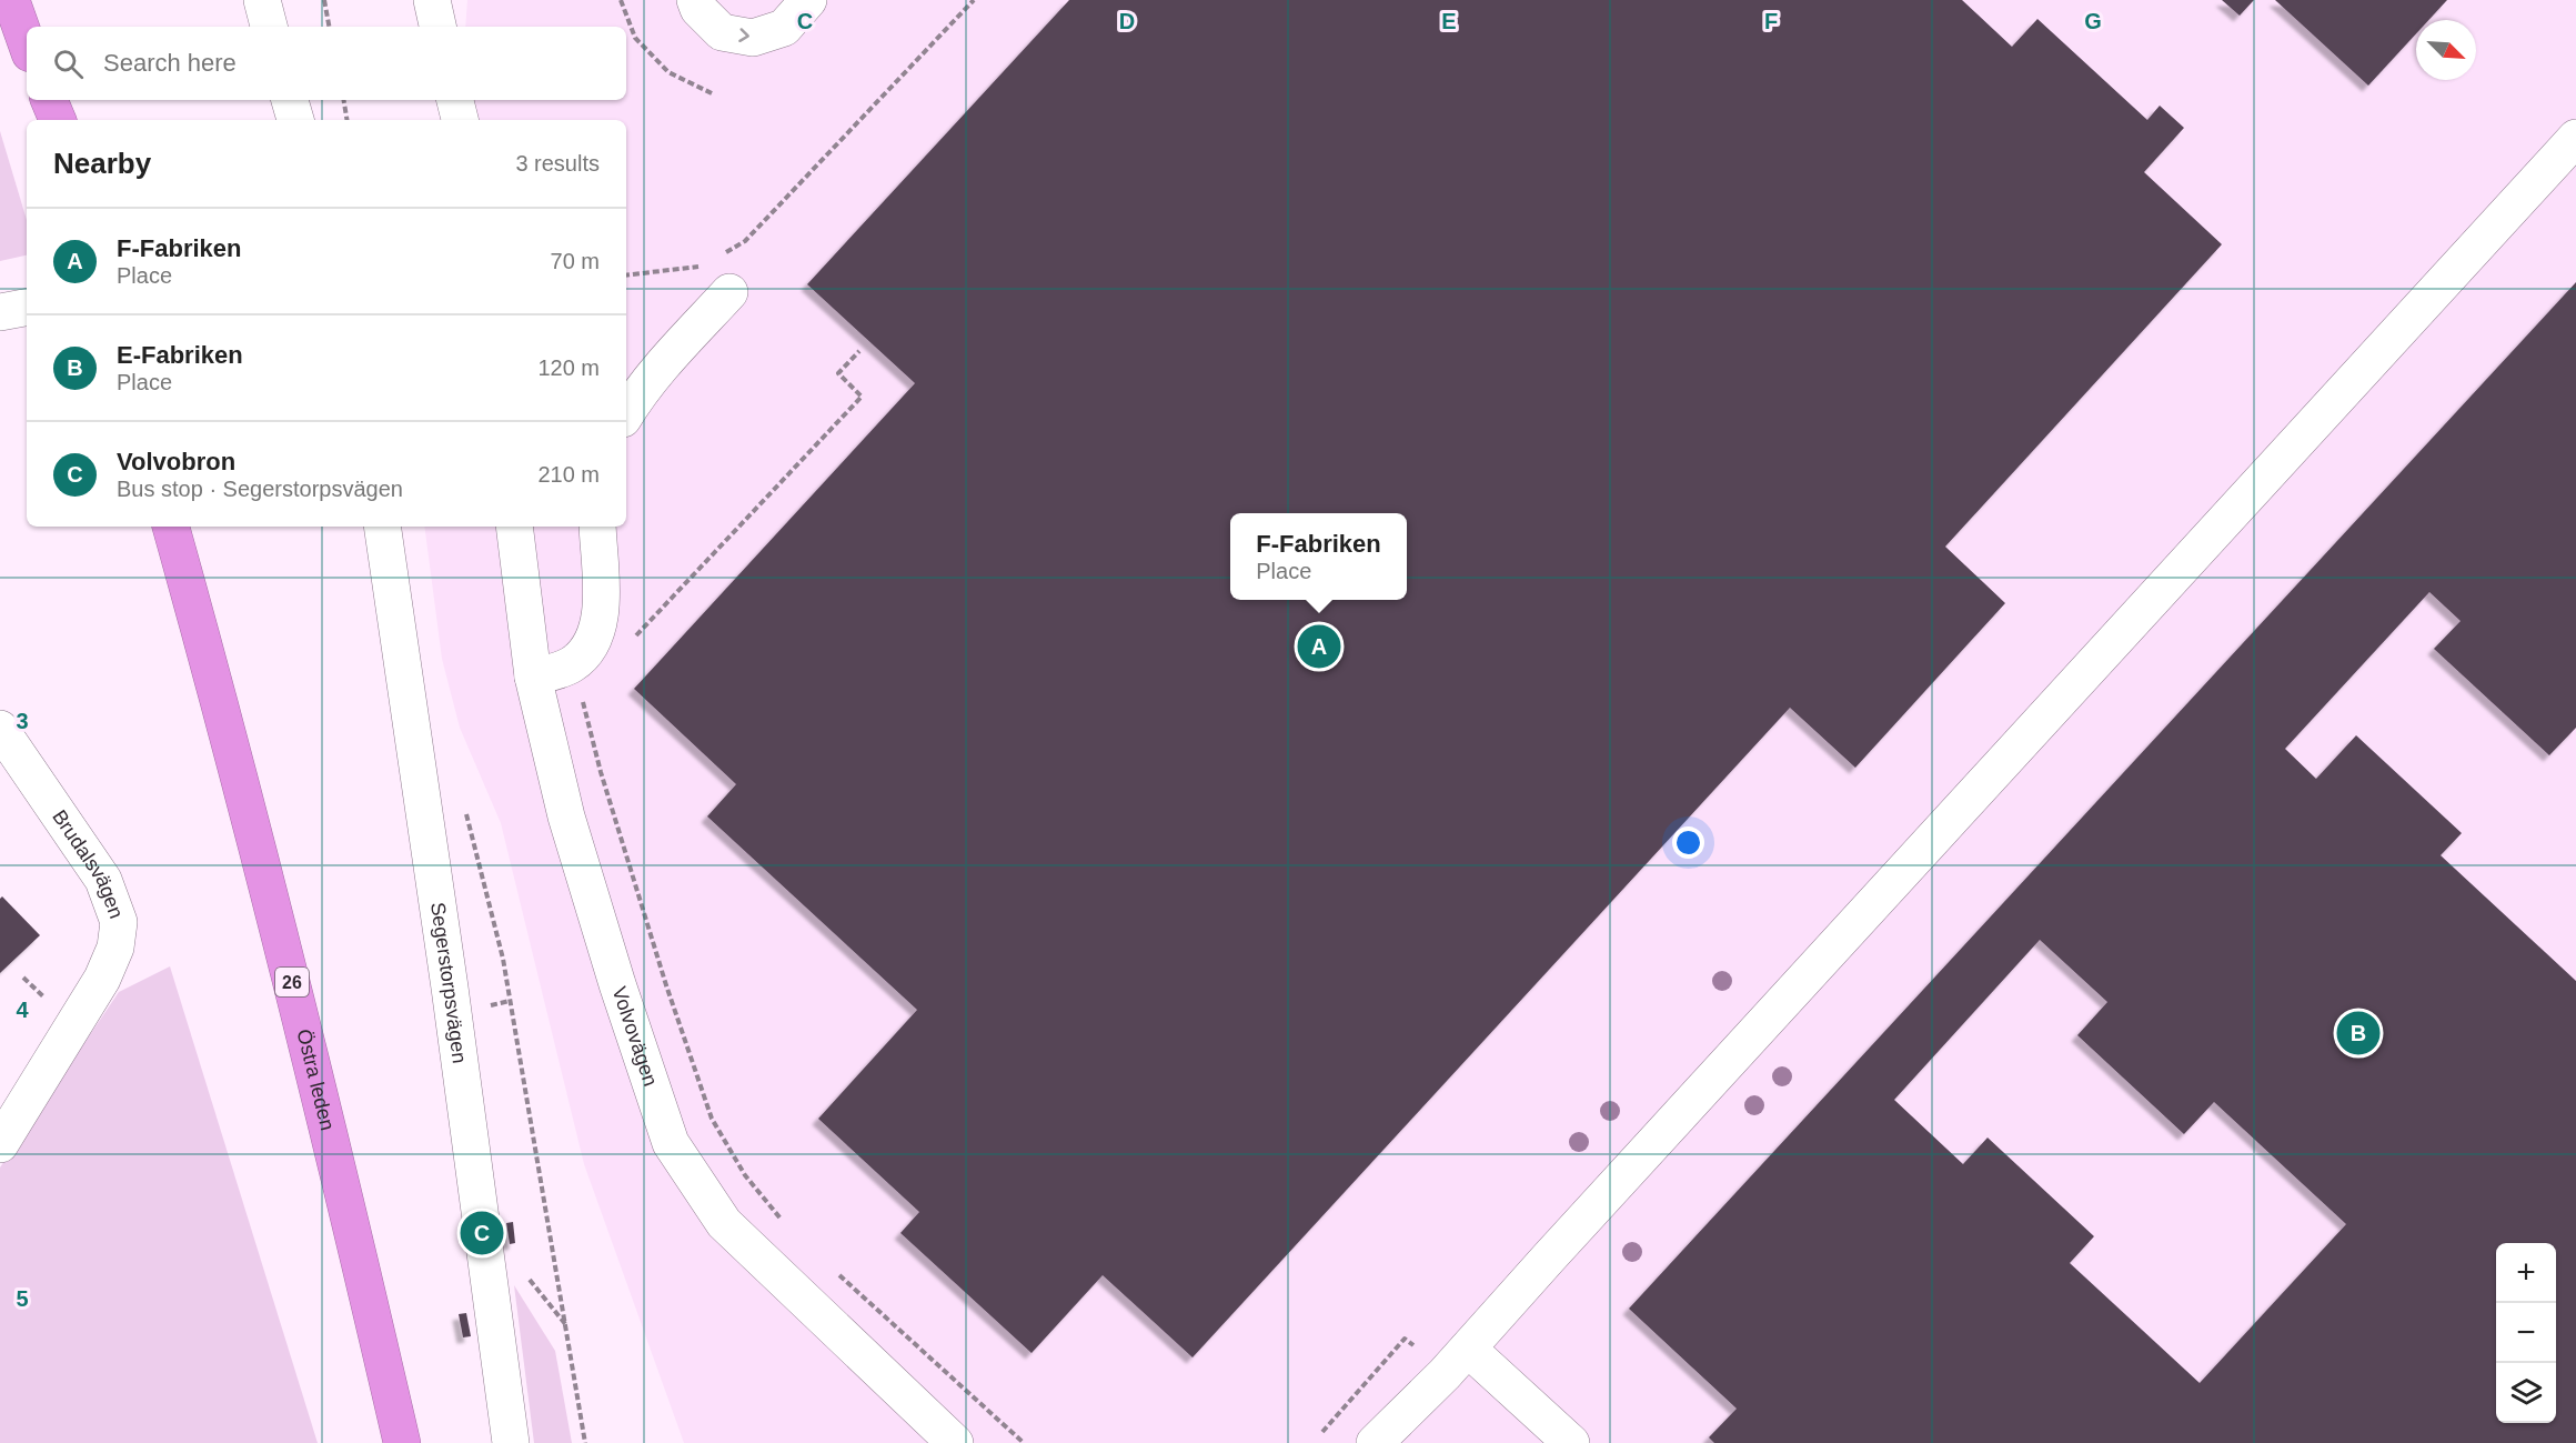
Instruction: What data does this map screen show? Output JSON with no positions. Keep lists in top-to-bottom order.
{
  "streets": {
    "highway": ["26", "Östra leden"],
    "street": ["Brudalsvägen", "Segerstorpsvägen", "Volvovägen"]
  },
  "north": "bottom right",
  "page": {
    "search": "Search here",
    "heading": ["Nearby", "3 results"],
    "list": [
      {
        "mark": "A",
        "name": "F-Fabriken",
        "note": "Place",
        "value": "70 m"
      },
      {
        "mark": "B",
        "name": "E-Fabriken",
        "note": "Place",
        "value": "120 m"
      },
      {
        "mark": "C",
        "name": "Volvobron",
        "note": "Bus stop · Segerstorpsvägen",
        "value": "210 m"
      }
    ],
    "popup": ["F-Fabriken", "Place"],
    "pins": ["A", "B", "C"],
    "map_buttons": ["+", "−"]
  },
  "grid": {
    "columns": [
      "C",
      "D",
      "E",
      "F",
      "G"
    ],
    "rows": ["3", "4", "5"]
  }
}
